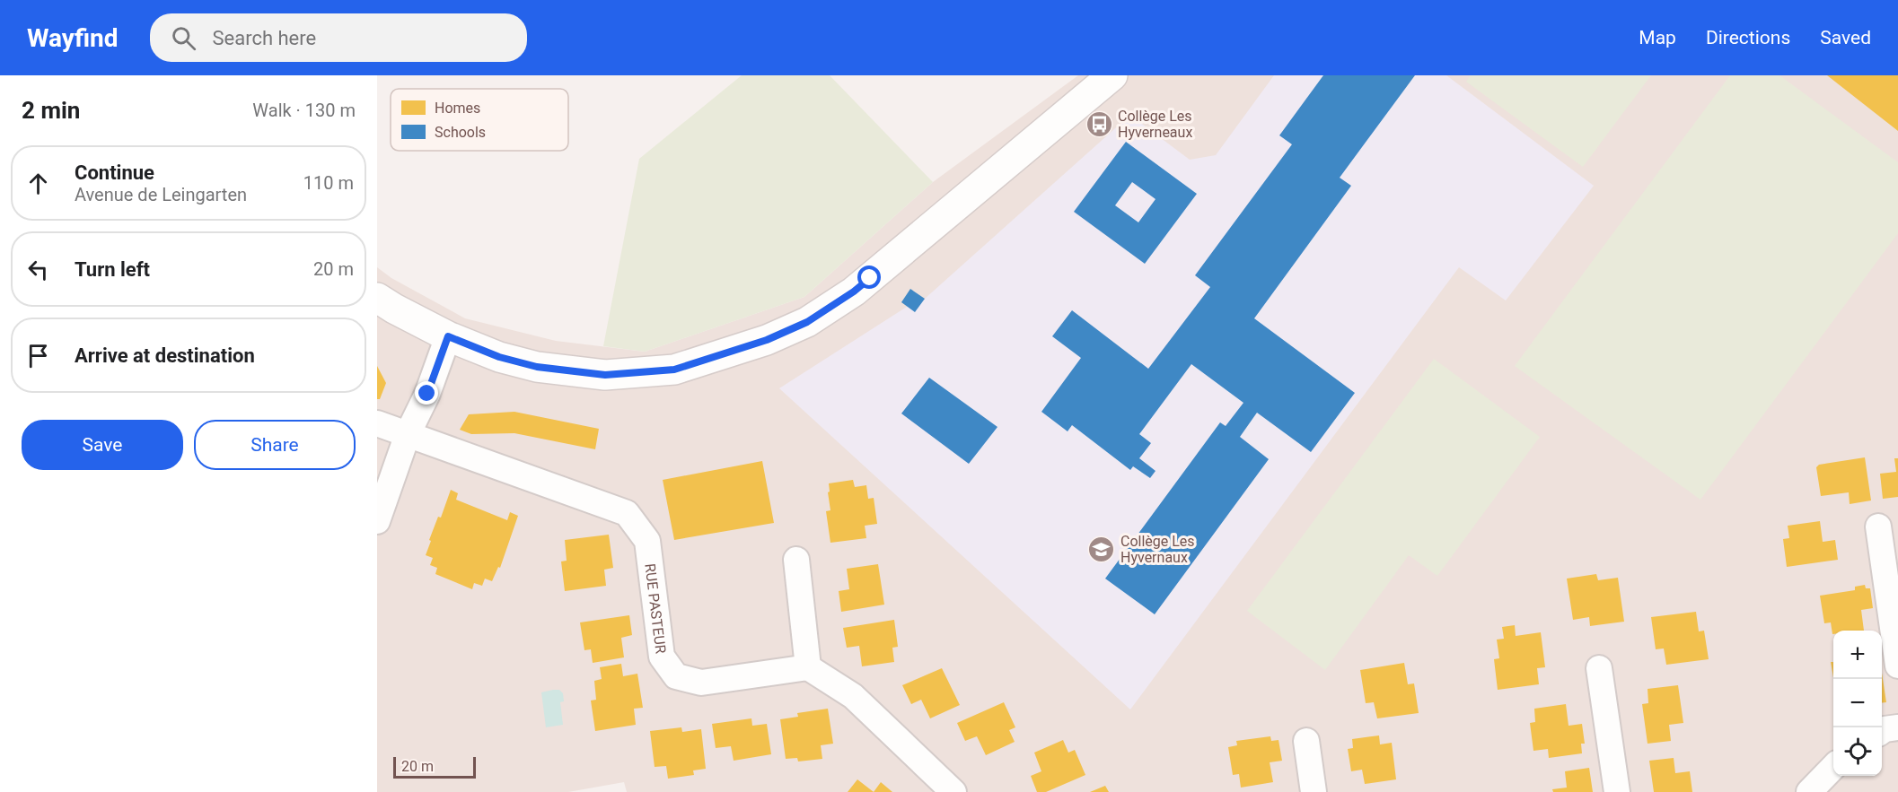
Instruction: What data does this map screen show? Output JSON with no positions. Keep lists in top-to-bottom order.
{
  "streets": {
    "street": ["RUE PASTEUR"]
  },
  "places": {
    "bus stop": ["Collège Les Hyverneaux"],
    "school or university": ["Collège Les Hyvernaux"]
  },
  "legend": ["Homes", "Schools"],
  "scale_bar": "20 m",
  "page": {
    "header": "Wayfind",
    "search": "Search here",
    "nav": ["Map", "Directions", "Saved"],
    "heading": ["2 min", "Walk · 130 m"],
    "list": [
      ["Continue", "Avenue de Leingarten", "110 m"],
      ["Turn left", "20 m"],
      "Arrive at destination"
    ],
    "buttons": ["Save", "Share"],
    "map_buttons": ["+", "−"],
    "scale": "20 m"
  }
}
